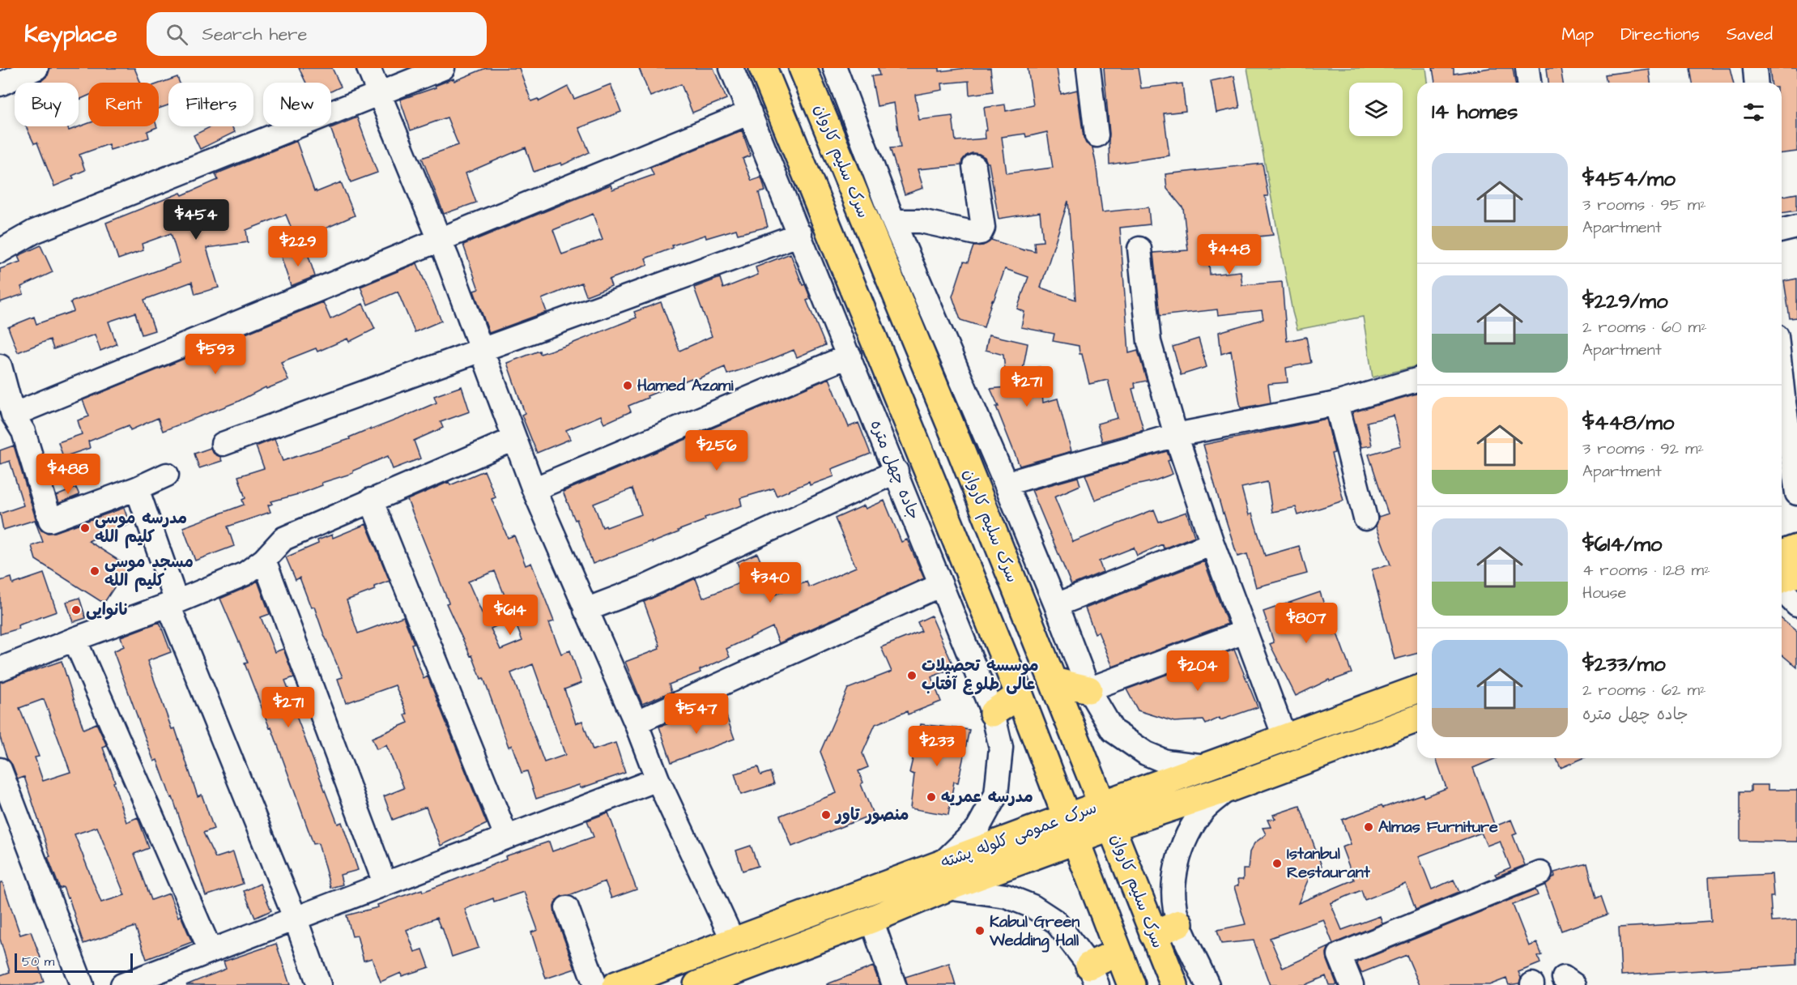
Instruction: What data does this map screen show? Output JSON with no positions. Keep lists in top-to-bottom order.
{
  "streets": {
    "main road": ["سرک سلیم کاروان", "سرک عمومی کلوله پشته"],
    "street": ["جاده چهل متره"]
  },
  "crossings": [
    ["سرک سلیم کاروان", "سرک عمومی کلوله پشته"],
    ["جاده چهل متره", "سرک عمومی کلوله پشته"]
  ],
  "places": [
    "Hamed Azami",
    "مدرسه موسی کلیم الله",
    "مسجد موسی کلیم الله",
    "نانوایی",
    "موسسه تحصیلات عالی طلوع آفتاب",
    "مدرسه عمریه",
    "منصور تاور",
    "Almas Furniture",
    "Istanbul Restaurant",
    "Kabul Green Wedding Hall"
  ],
  "scale_bar": "50 m",
  "page": {
    "header": "Keyplace",
    "search": "Search here",
    "nav": ["Map", "Directions", "Saved"],
    "chip": [
      "Buy",
      "Rent",
      "Filters",
      "New"
    ],
    "heading": "14 homes",
    "list": [
      {
        "name": "$454/mo",
        "note": "3 rooms · 95 m² · Apartment"
      },
      {
        "name": "$229/mo",
        "note": "2 rooms · 60 m² · Apartment"
      },
      {
        "name": "$448/mo",
        "note": "3 rooms · 92 m² · Apartment"
      },
      {
        "name": "$614/mo",
        "note": "4 rooms · 128 m² · House"
      },
      {
        "name": "$233/mo",
        "note": "2 rooms · 62 m² · جاده چهل متره"
      }
    ],
    "price": [
      "$454",
      "$229",
      "$448",
      "$593",
      "$271",
      "$256",
      "$488",
      "$340",
      "$614",
      "$807",
      "$204",
      "$271",
      "$547",
      "$233"
    ],
    "scale": "50 m"
  }
}
